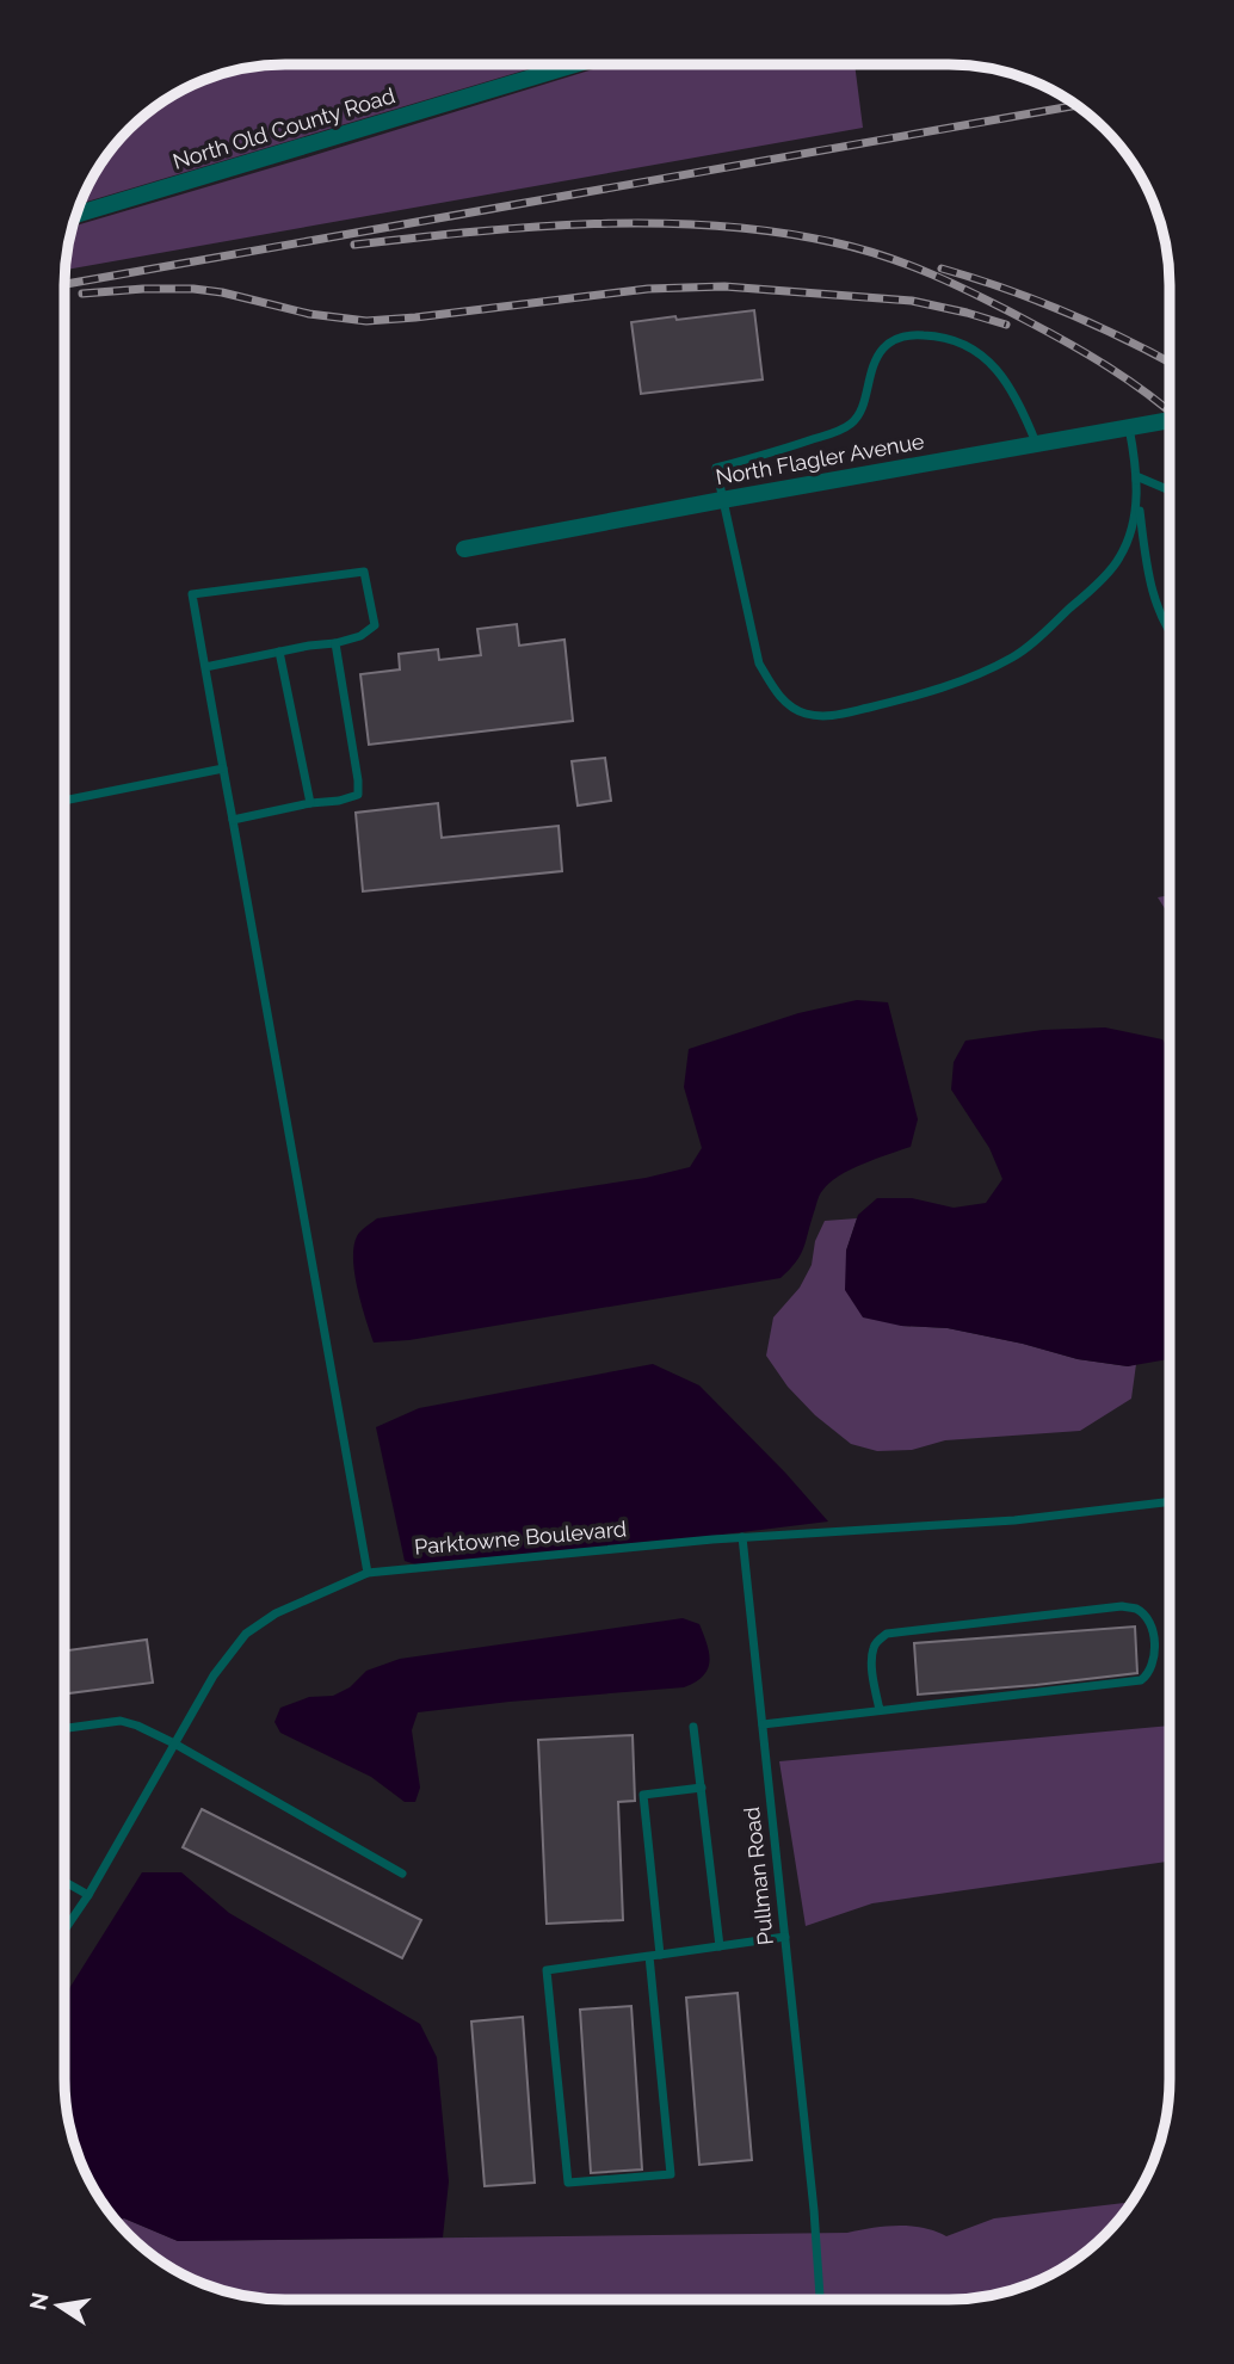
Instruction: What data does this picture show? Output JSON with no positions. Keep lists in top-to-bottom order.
{
  "streets": {
    "street": ["North Old County Road", "North Flagler Avenue"],
    "lane": ["Parktowne Boulevard", "Pullman Road"]
  },
  "crossings": [
    ["Parktowne Boulevard", "Pullman Road"]
  ],
  "north": "left"
}
